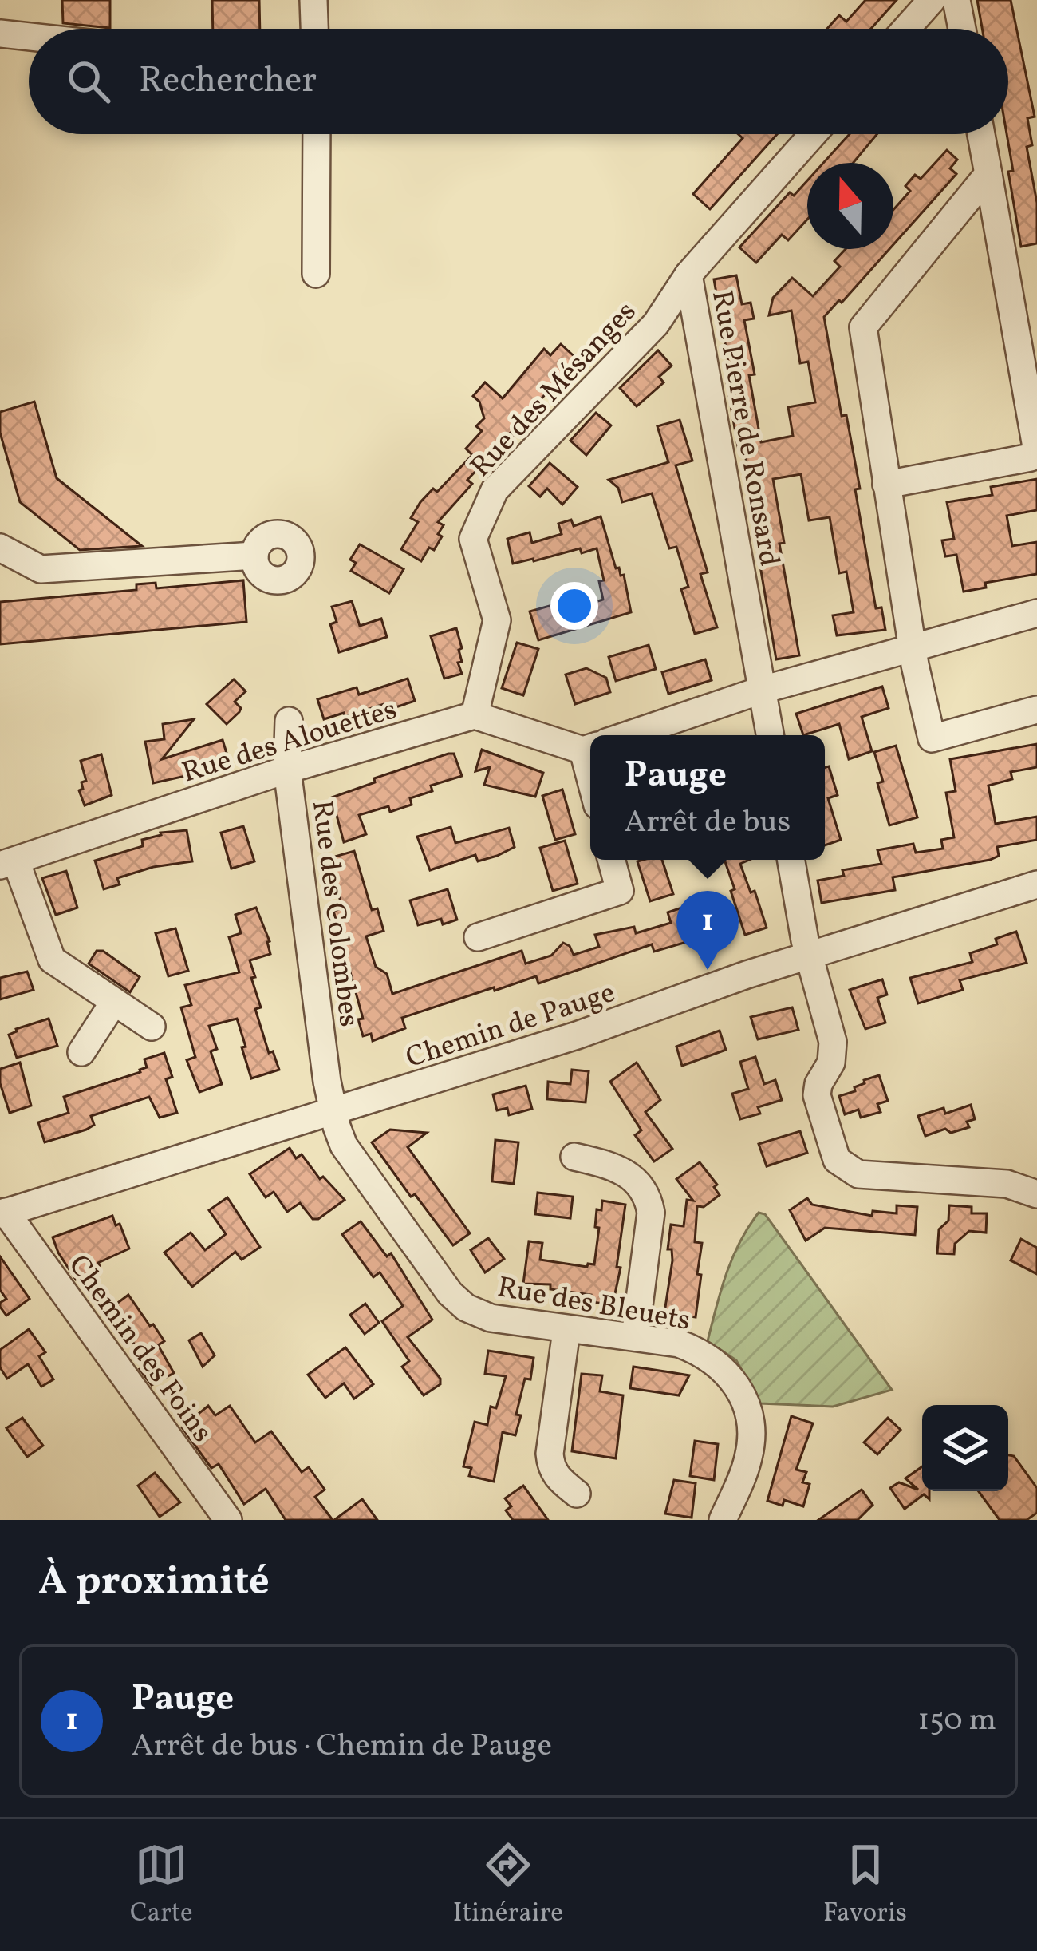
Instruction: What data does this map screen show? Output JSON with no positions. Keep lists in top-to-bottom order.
{
  "streets": {
    "street": [
      "Rue des Mésanges",
      "Rue Pierre de Ronsard",
      "Rue des Alouettes",
      "Rue des Colombes",
      "Chemin de Pauge",
      "Rue des Bleuets",
      "Chemin des Foins"
    ]
  },
  "crossings": [
    ["Rue des Mésanges", "Rue Pierre de Ronsard"],
    ["Rue des Mésanges", "Rue des Alouettes"],
    ["Rue des Alouettes", "Rue des Colombes"],
    ["Rue des Colombes", "Chemin de Pauge"],
    ["Rue des Colombes", "Rue des Bleuets"],
    ["Chemin de Pauge", "Rue des Bleuets"],
    ["Chemin de Pauge", "Chemin des Foins"]
  ],
  "north": "top",
  "page": {
    "search": "Rechercher",
    "popup": ["Pauge", "Arrêt de bus"],
    "pins": "1",
    "heading": "À proximité",
    "list": [
      {
        "mark": "1",
        "name": "Pauge",
        "note": "Arrêt de bus · Chemin de Pauge",
        "value": "150 m"
      }
    ],
    "nav": ["Carte", "Itinéraire", "Favoris"]
  }
}
